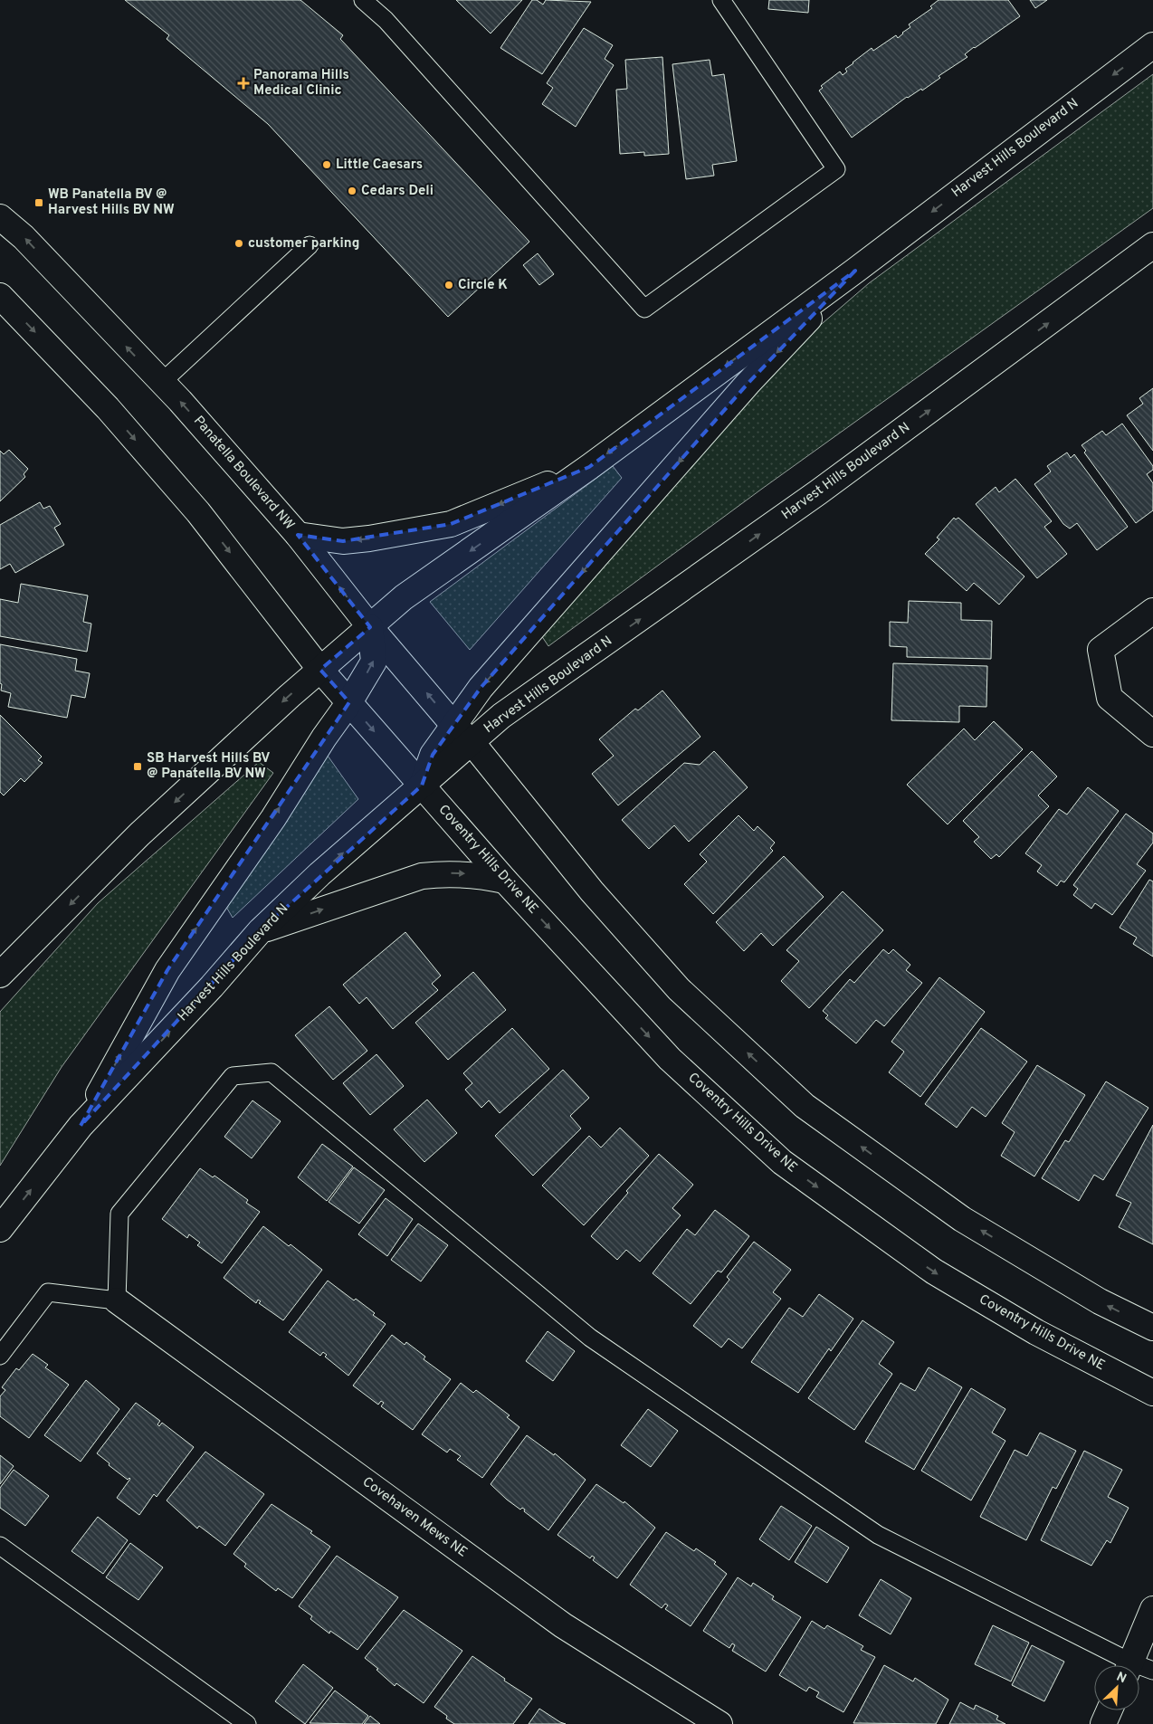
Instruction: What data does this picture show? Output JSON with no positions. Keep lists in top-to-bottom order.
{
  "streets": {
    "main road": [
      "Harvest Hills Boulevard N",
      "Panatella Boulevard NW",
      "Coventry Hills Drive NE",
      "Covehaven Mews NE"
    ]
  },
  "crossings": [
    ["Harvest Hills Boulevard N", "Panatella Boulevard NW"],
    ["Harvest Hills Boulevard N", "Coventry Hills Drive NE"]
  ],
  "places": {
    "health": ["Panorama Hills Medical Clinic"],
    "other": [
      "Little Caesars",
      "Cedars Deli",
      "customer parking",
      "Circle K"
    ],
    "transit": ["WB Panatella BV @ Harvest Hills BV NW", "SB Harvest Hills BV @ Panatella BV NW"]
  },
  "north": "top right"
}
